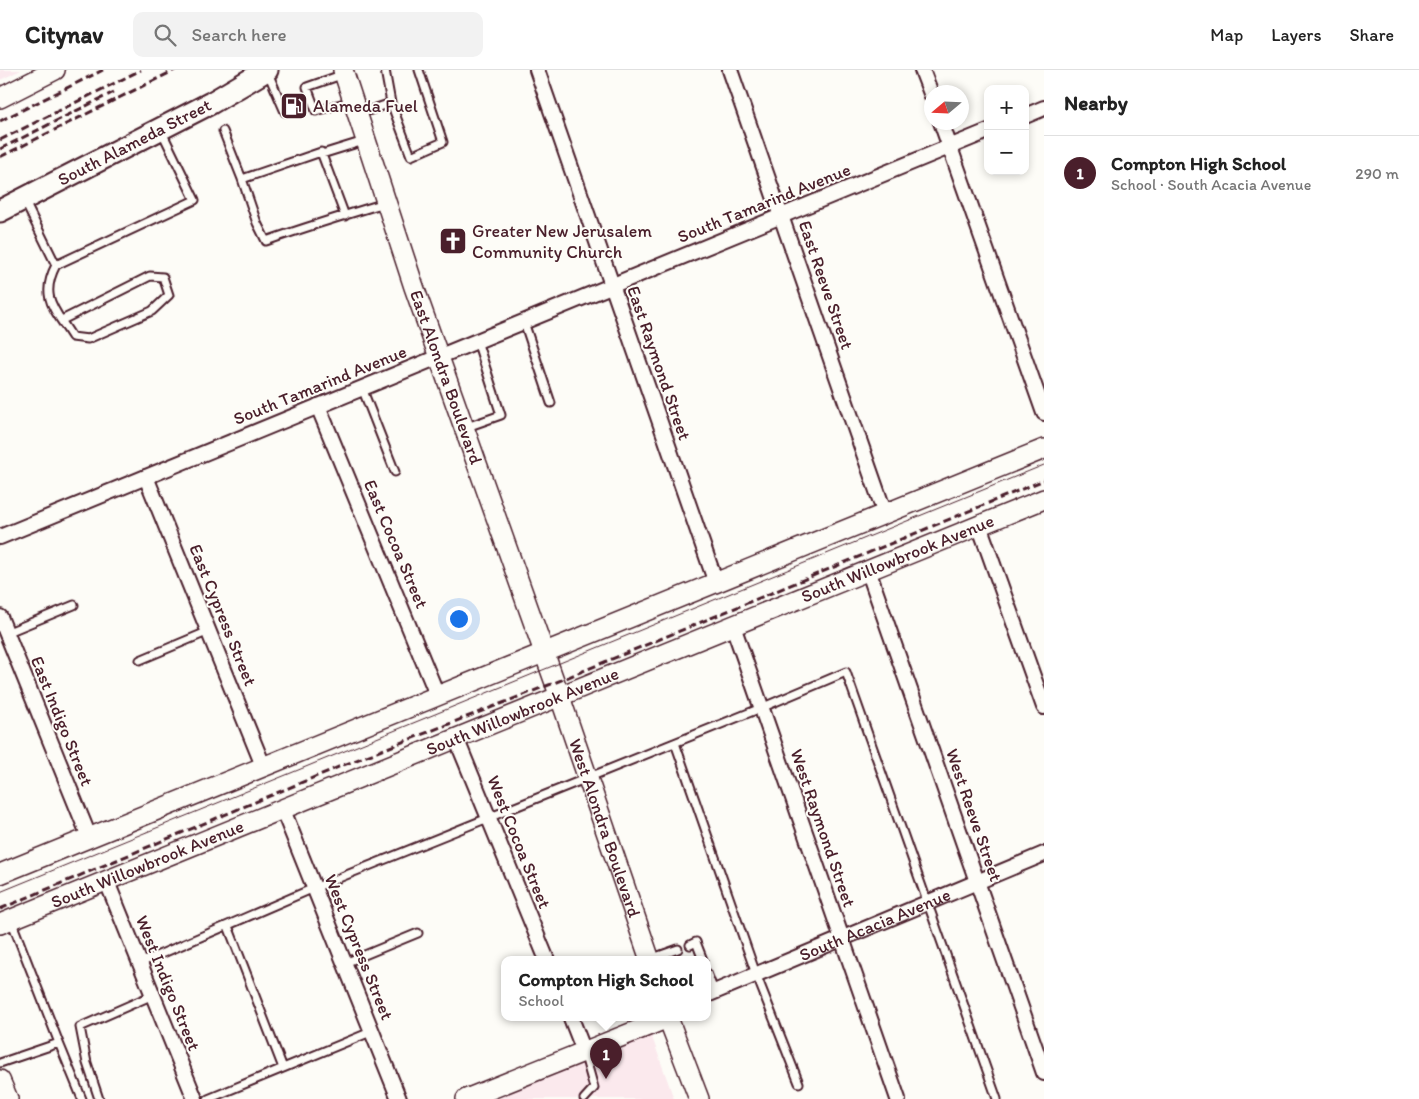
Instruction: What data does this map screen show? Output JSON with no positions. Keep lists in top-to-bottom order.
{
  "streets": {
    "main road": ["South Alameda Street"],
    "street": [
      "South Tamarind Avenue",
      "East Reeve Street",
      "East Raymond Street",
      "East Alondra Boulevard",
      "East Cocoa Street",
      "South Willowbrook Avenue",
      "East Cypress Street",
      "East Indigo Street",
      "West Reeve Street",
      "West Raymond Street",
      "West Alondra Boulevard",
      "West Cocoa Street",
      "South Acacia Avenue",
      "West Cypress Street",
      "West Indigo Street"
    ]
  },
  "crossings": [
    ["South Tamarind Avenue", "East Reeve Street"],
    ["South Tamarind Avenue", "East Raymond Street"],
    ["South Tamarind Avenue", "East Alondra Boulevard"],
    ["South Tamarind Avenue", "East Cocoa Street"],
    ["South Tamarind Avenue", "East Cypress Street"],
    ["East Alondra Boulevard", "South Willowbrook Avenue"],
    ["East Alondra Boulevard", "West Alondra Boulevard"],
    ["South Willowbrook Avenue", "West Reeve Street"],
    ["South Willowbrook Avenue", "West Raymond Street"],
    ["South Willowbrook Avenue", "West Alondra Boulevard"],
    ["South Willowbrook Avenue", "West Cocoa Street"],
    ["South Willowbrook Avenue", "West Cypress Street"],
    ["South Willowbrook Avenue", "West Indigo Street"],
    ["West Reeve Street", "South Acacia Avenue"],
    ["West Raymond Street", "South Acacia Avenue"]
  ],
  "places": {
    "fuel station": ["Alameda Fuel"],
    "church": ["Greater New Jerusalem Community Church"]
  },
  "north": "left",
  "page": {
    "header": "Citynav",
    "search": "Search here",
    "nav": ["Map", "Layers", "Share"],
    "heading": "Nearby",
    "map_buttons": ["+", "−"],
    "list": [
      {
        "mark": "1",
        "name": "Compton High School",
        "note": "School · South Acacia Avenue",
        "value": "290 m"
      }
    ],
    "popup": ["Compton High School", "School"],
    "pins": "1"
  }
}
